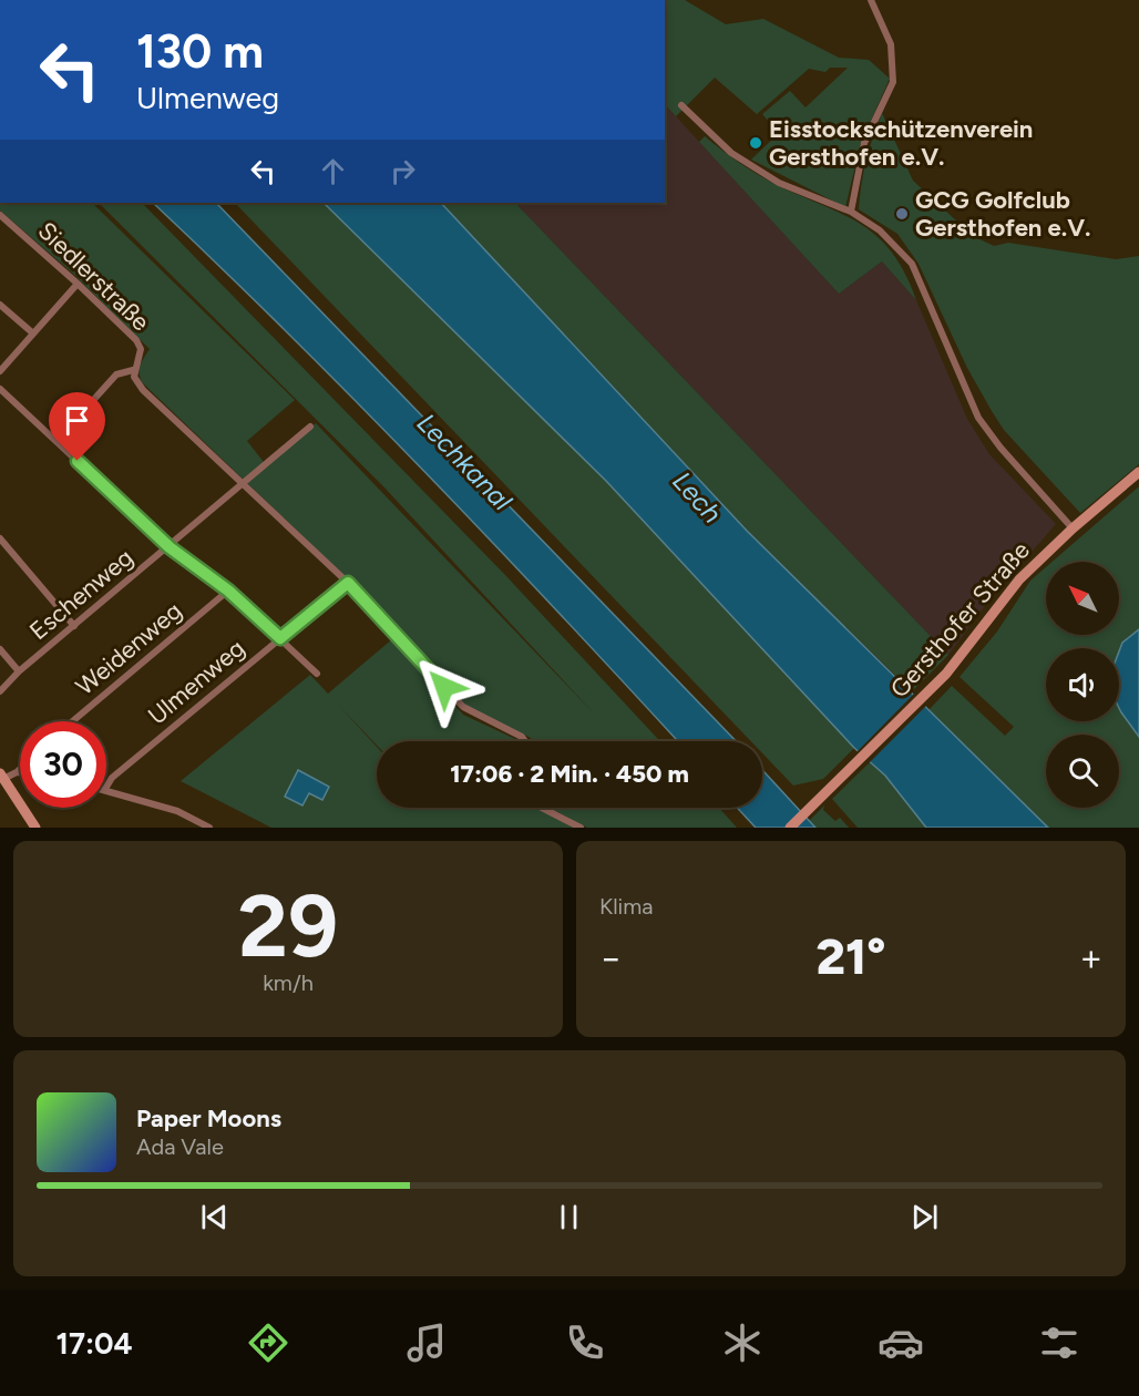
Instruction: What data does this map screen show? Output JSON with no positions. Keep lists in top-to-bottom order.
{
  "streets": {
    "main road": ["Gersthofer Straße"],
    "street": [
      "Siedlerstraße",
      "Eschenweg",
      "Weidenweg",
      "Ulmenweg"
    ]
  },
  "crossings": [
    ["Siedlerstraße", "Eschenweg"],
    ["Siedlerstraße", "Ulmenweg"]
  ],
  "water": ["Lechkanal", "Lech"],
  "places": ["Eisstockschützenverein Gersthofen e.V.", "GCG Golfclub Gersthofen e.V."],
  "north": "top left",
  "page": {
    "turn": ["130 m", "Ulmenweg"],
    "limit": "30",
    "trip": "17:06 · 2 Min. · 450 m",
    "tile": [
      ["29", "km/h"],
      "Klima"
    ],
    "heat": ["−", "21°", "+"],
    "song": ["Paper Moons", "Ada Vale"],
    "tabs": "17:04"
  }
}
